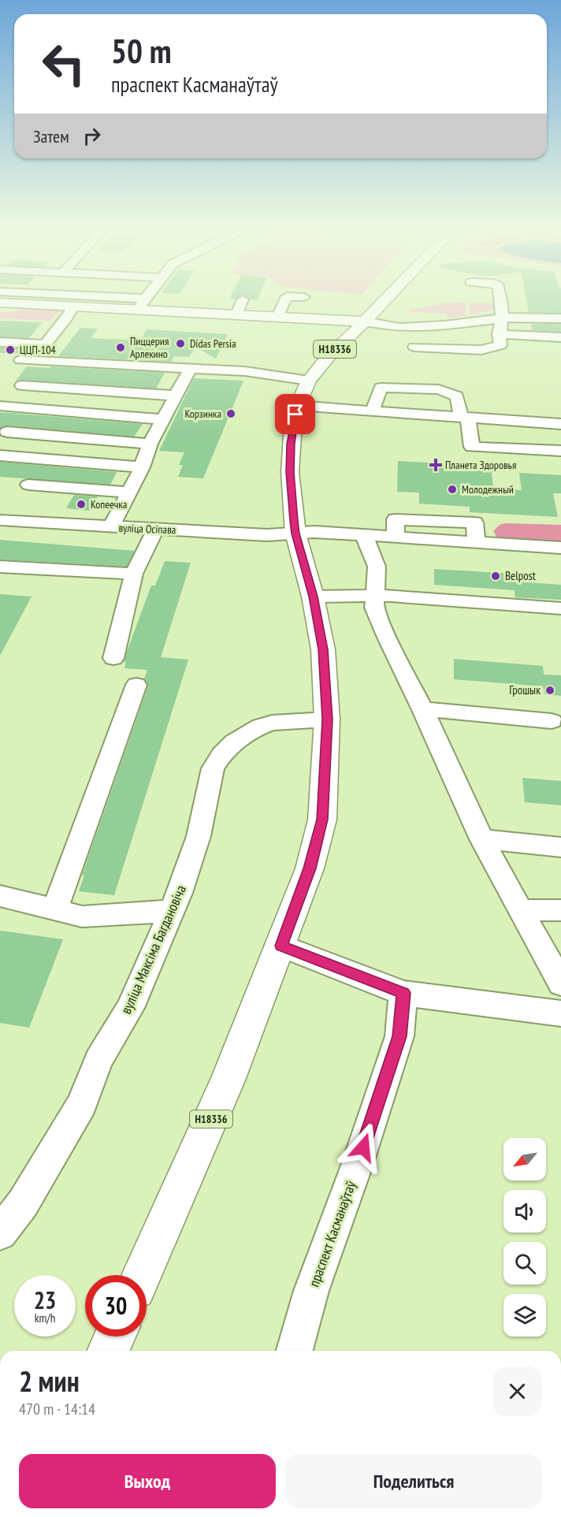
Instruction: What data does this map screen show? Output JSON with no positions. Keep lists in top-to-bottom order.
{
  "streets": {
    "main road": ["Н18336"],
    "street": ["вуліца Осіпава", "вуліца Максіма Багдановіча", "праспект Касманаўтаў"]
  },
  "crossings": [
    ["Н18336", "вуліца Осіпава"],
    ["Н18336", "вуліца Максіма Багдановіча"]
  ],
  "places": {
    "other": [
      "Didas Persia",
      "Пиццерия Арлекино",
      "ЦЦП-104",
      "Корзинка",
      "Молодежный",
      "Копеечка",
      "Belpost",
      "Грошык"
    ],
    "health": ["Планета Здоровья"]
  },
  "north": "bottom left",
  "page": {
    "turn": ["50 m", "праспект Касманаўтаў"],
    "then": "Затем",
    "speed": "23 km/h",
    "limit": "30",
    "heading": ["2 мин", "470 m · 14:14"],
    "buttons": ["Выход", "Поделиться"]
  }
}
